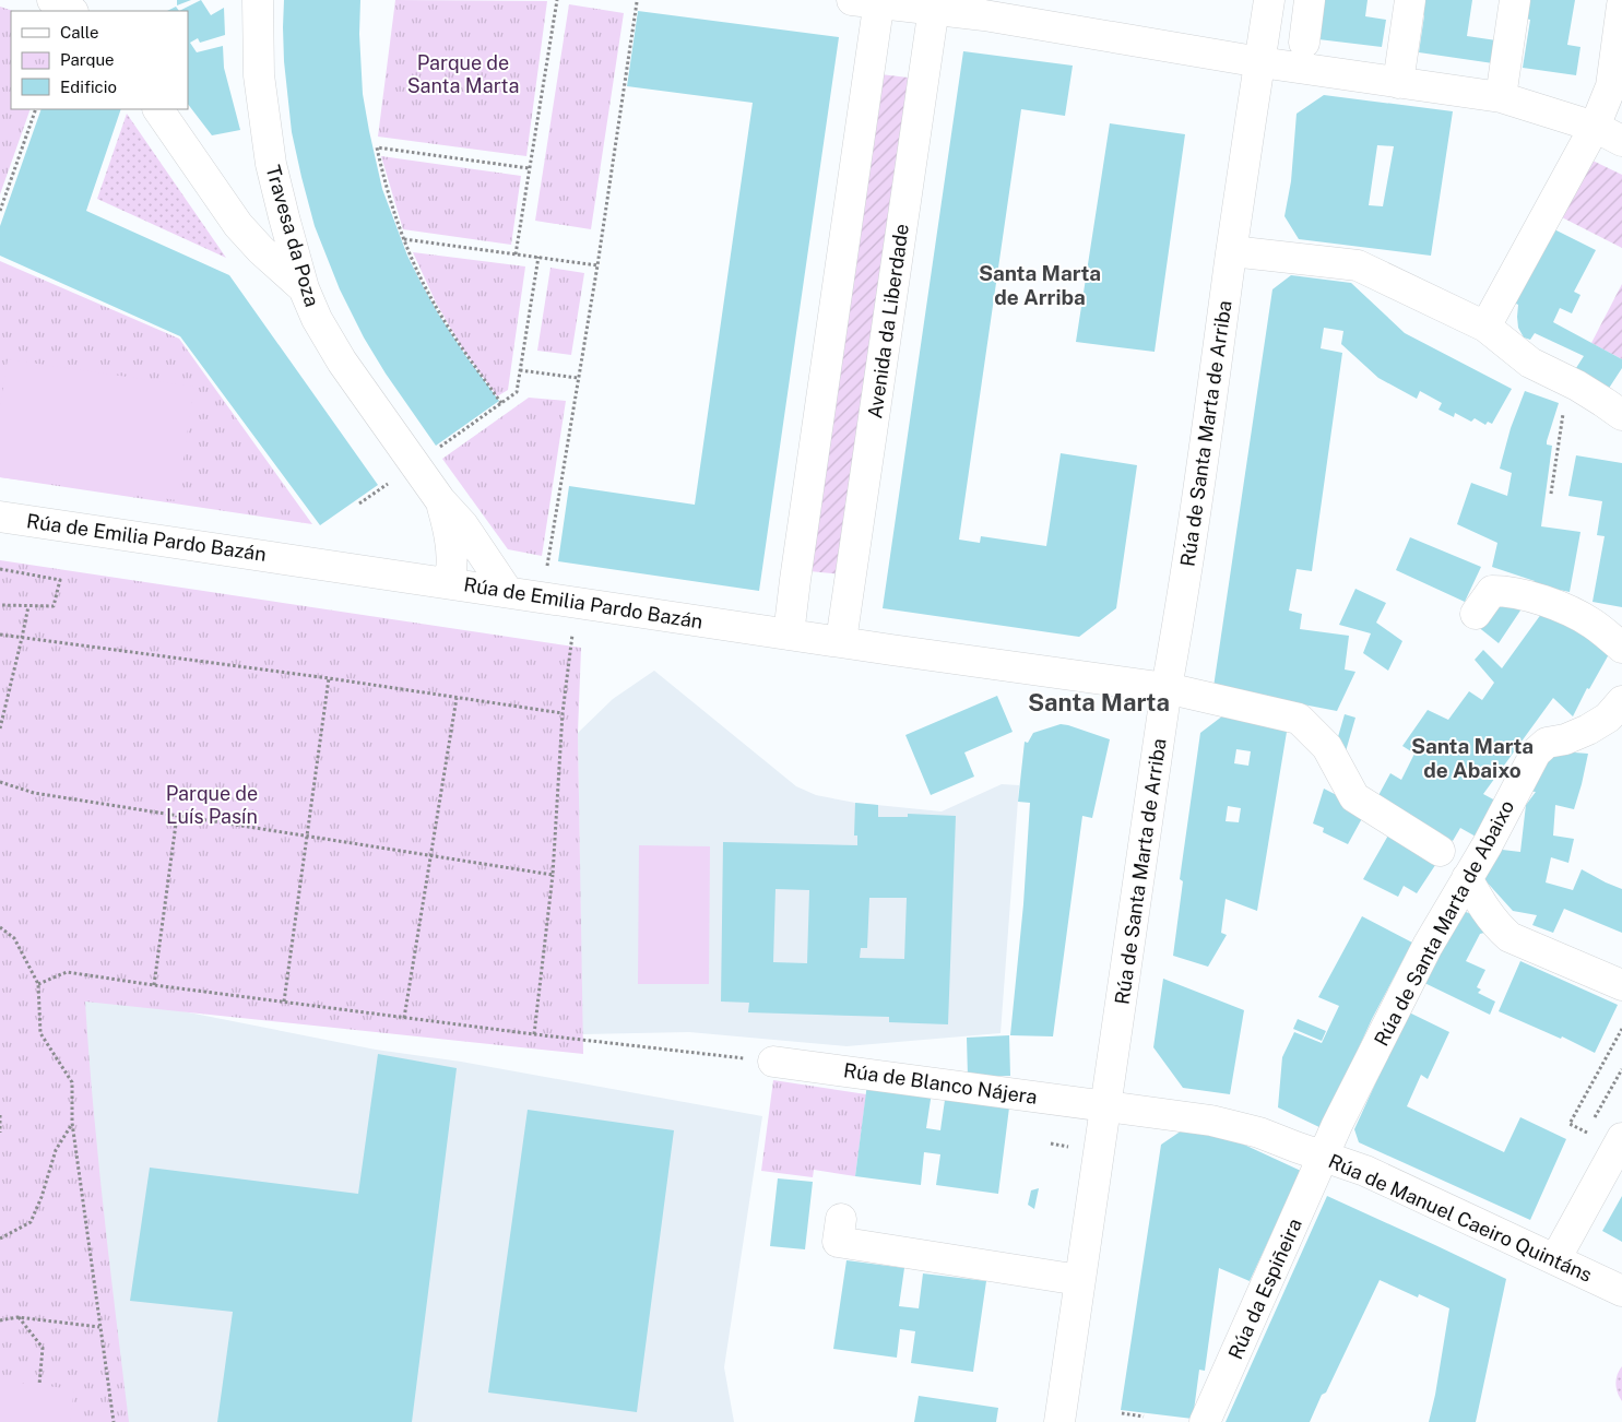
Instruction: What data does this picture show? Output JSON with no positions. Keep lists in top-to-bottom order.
{
  "streets": {
    "street": [
      "Travesa da Poza",
      "Avenida da Liberdade",
      "Rúa de Santa Marta de Arriba",
      "Rúa de Emilia Pardo Bazán",
      "Rúa de Santa Marta de Abaixo",
      "Rúa de Blanco Nájera",
      "Rúa de Manuel Caeiro Quintáns",
      "Rúa da Espiñeira"
    ]
  },
  "crossings": [
    ["Travesa da Poza", "Rúa de Emilia Pardo Bazán"],
    ["Avenida da Liberdade", "Rúa de Emilia Pardo Bazán"],
    ["Rúa de Santa Marta de Arriba", "Rúa de Emilia Pardo Bazán"],
    ["Rúa de Santa Marta de Arriba", "Rúa de Blanco Nájera"],
    ["Rúa de Santa Marta de Arriba", "Rúa de Manuel Caeiro Quintáns"],
    ["Rúa de Santa Marta de Abaixo", "Rúa de Manuel Caeiro Quintáns"],
    ["Rúa de Santa Marta de Abaixo", "Rúa da Espiñeira"],
    ["Rúa de Blanco Nájera", "Rúa de Manuel Caeiro Quintáns"],
    ["Rúa de Manuel Caeiro Quintáns", "Rúa da Espiñeira"]
  ],
  "districts": ["Santa Marta de Arriba", "Santa Marta", "Santa Marta de Abaixo"],
  "parks": ["Parque de Santa Marta", "Parque de Luís Pasín"],
  "legend": ["Calle", "Parque", "Edificio"]
}
